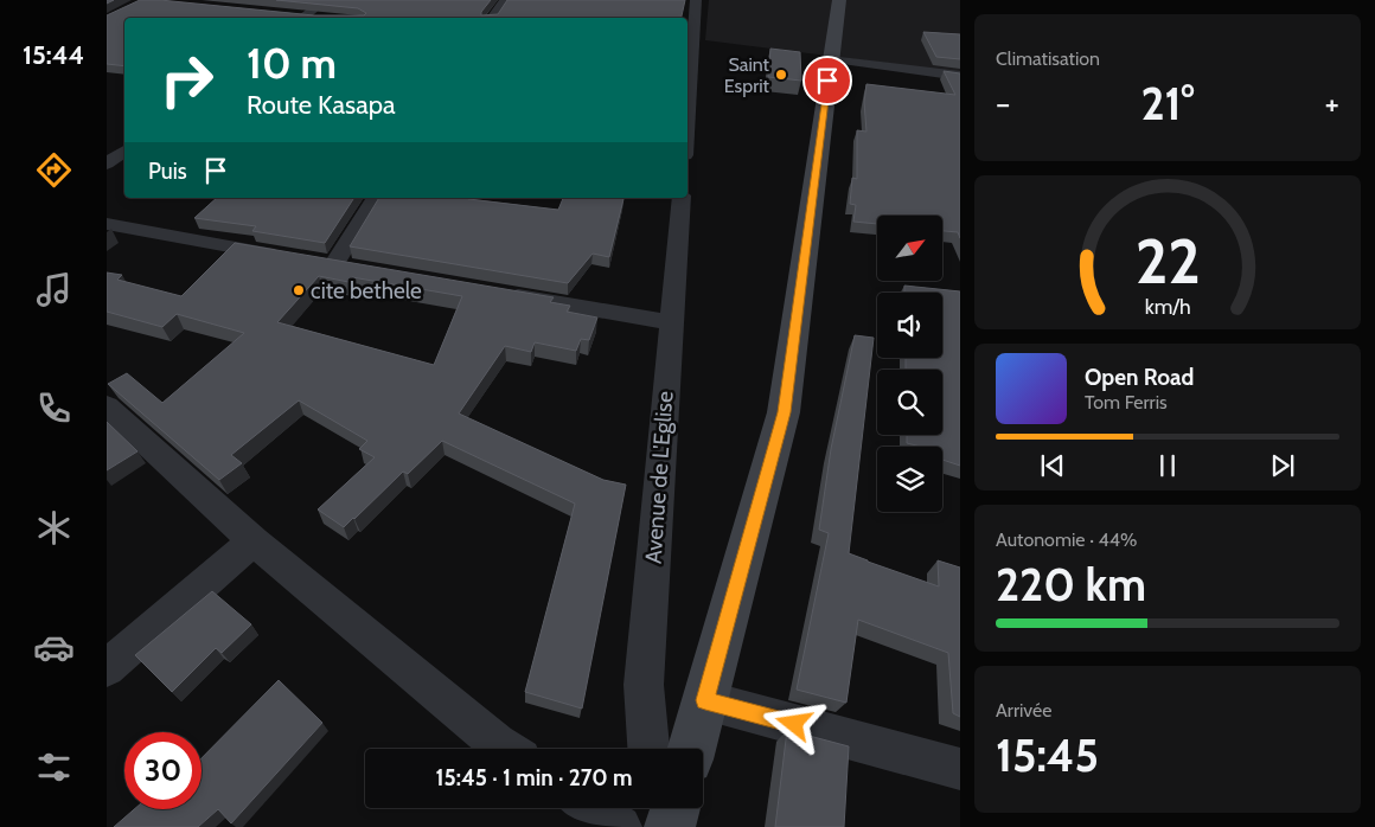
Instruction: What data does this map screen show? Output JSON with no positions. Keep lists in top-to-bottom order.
{
  "streets": {
    "street": ["Avenue de L'Eglise"]
  },
  "places": ["Saint Esprit", "cite bethele"],
  "north": "top right",
  "page": {
    "tabs": "15:44",
    "tile": [
      "Climatisation",
      ["Autonomie · 44%", "220 km"],
      ["Arrivée", "15:45"]
    ],
    "turn": ["10 m", "Route Kasapa"],
    "heat": ["−", "21°", "+"],
    "then": "Puis",
    "song": ["Open Road", "Tom Ferris"],
    "limit": "30",
    "trip": "15:45 · 1 min · 270 m",
    "gauge": ["22", "km/h"]
  }
}
